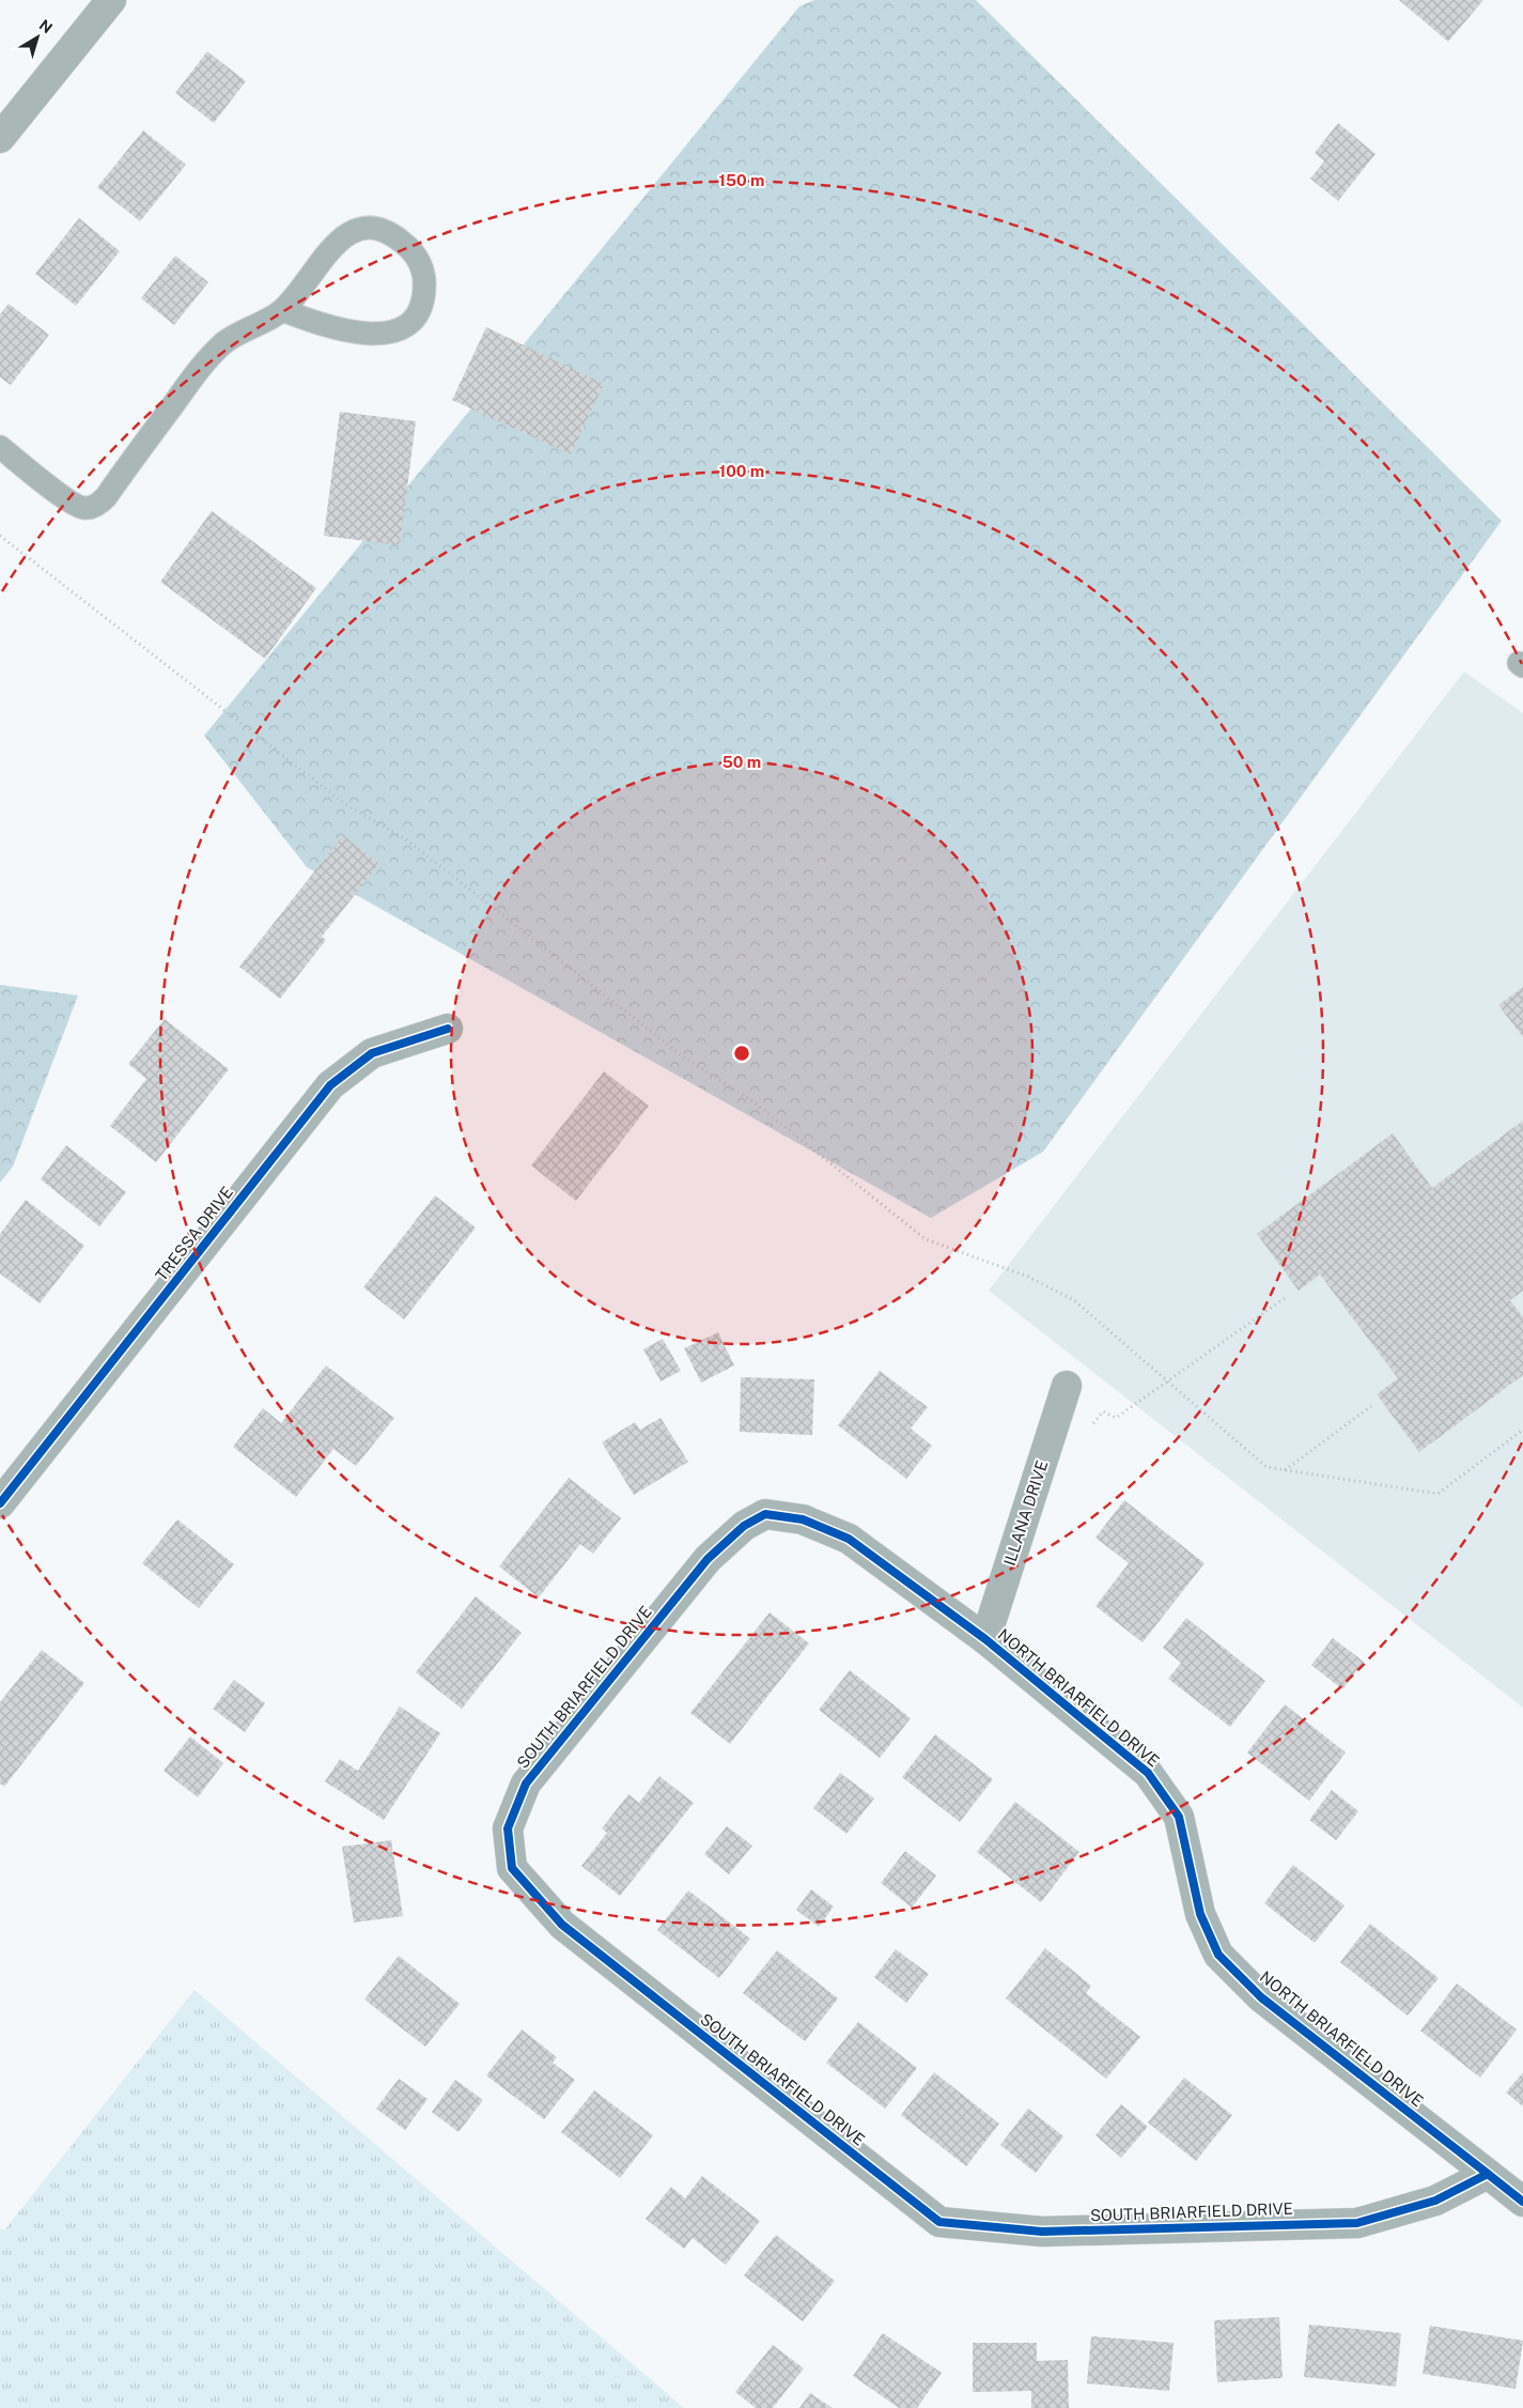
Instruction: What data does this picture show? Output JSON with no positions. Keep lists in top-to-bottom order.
{
  "streets": {
    "street": [
      "TRESSA DRIVE",
      "ILLANA DRIVE",
      "SOUTH BRIARFIELD DRIVE",
      "NORTH BRIARFIELD DRIVE"
    ]
  },
  "crossings": [
    ["ILLANA DRIVE", "NORTH BRIARFIELD DRIVE"],
    ["SOUTH BRIARFIELD DRIVE", "NORTH BRIARFIELD DRIVE"]
  ],
  "north": "top right",
  "rings": ["150 m", "100 m", "50 m"]
}
